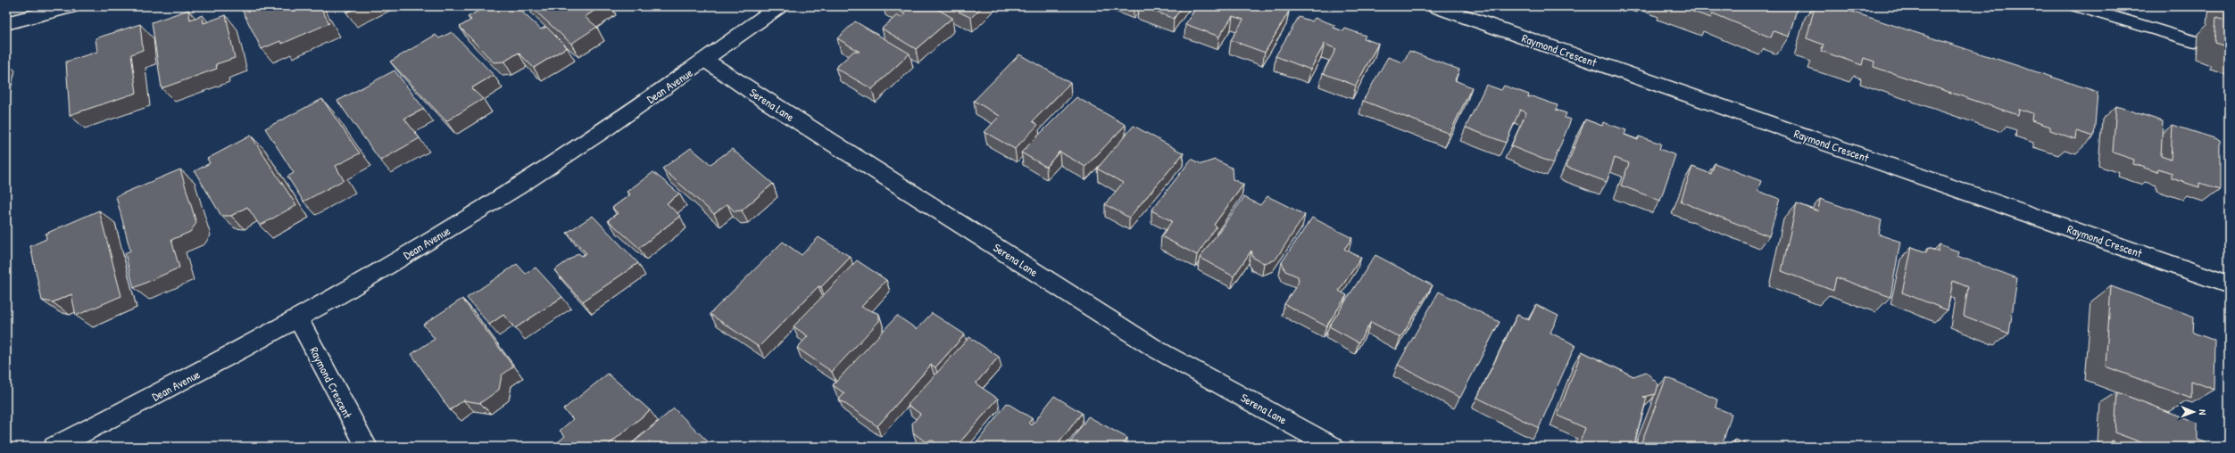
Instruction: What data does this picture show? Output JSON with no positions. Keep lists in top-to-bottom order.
{
  "streets": {
    "street": ["Raymond Crescent", "Dean Avenue", "Serena Lane"]
  },
  "crossings": [
    ["Raymond Crescent", "Dean Avenue"],
    ["Dean Avenue", "Serena Lane"]
  ],
  "north": "right"
}
